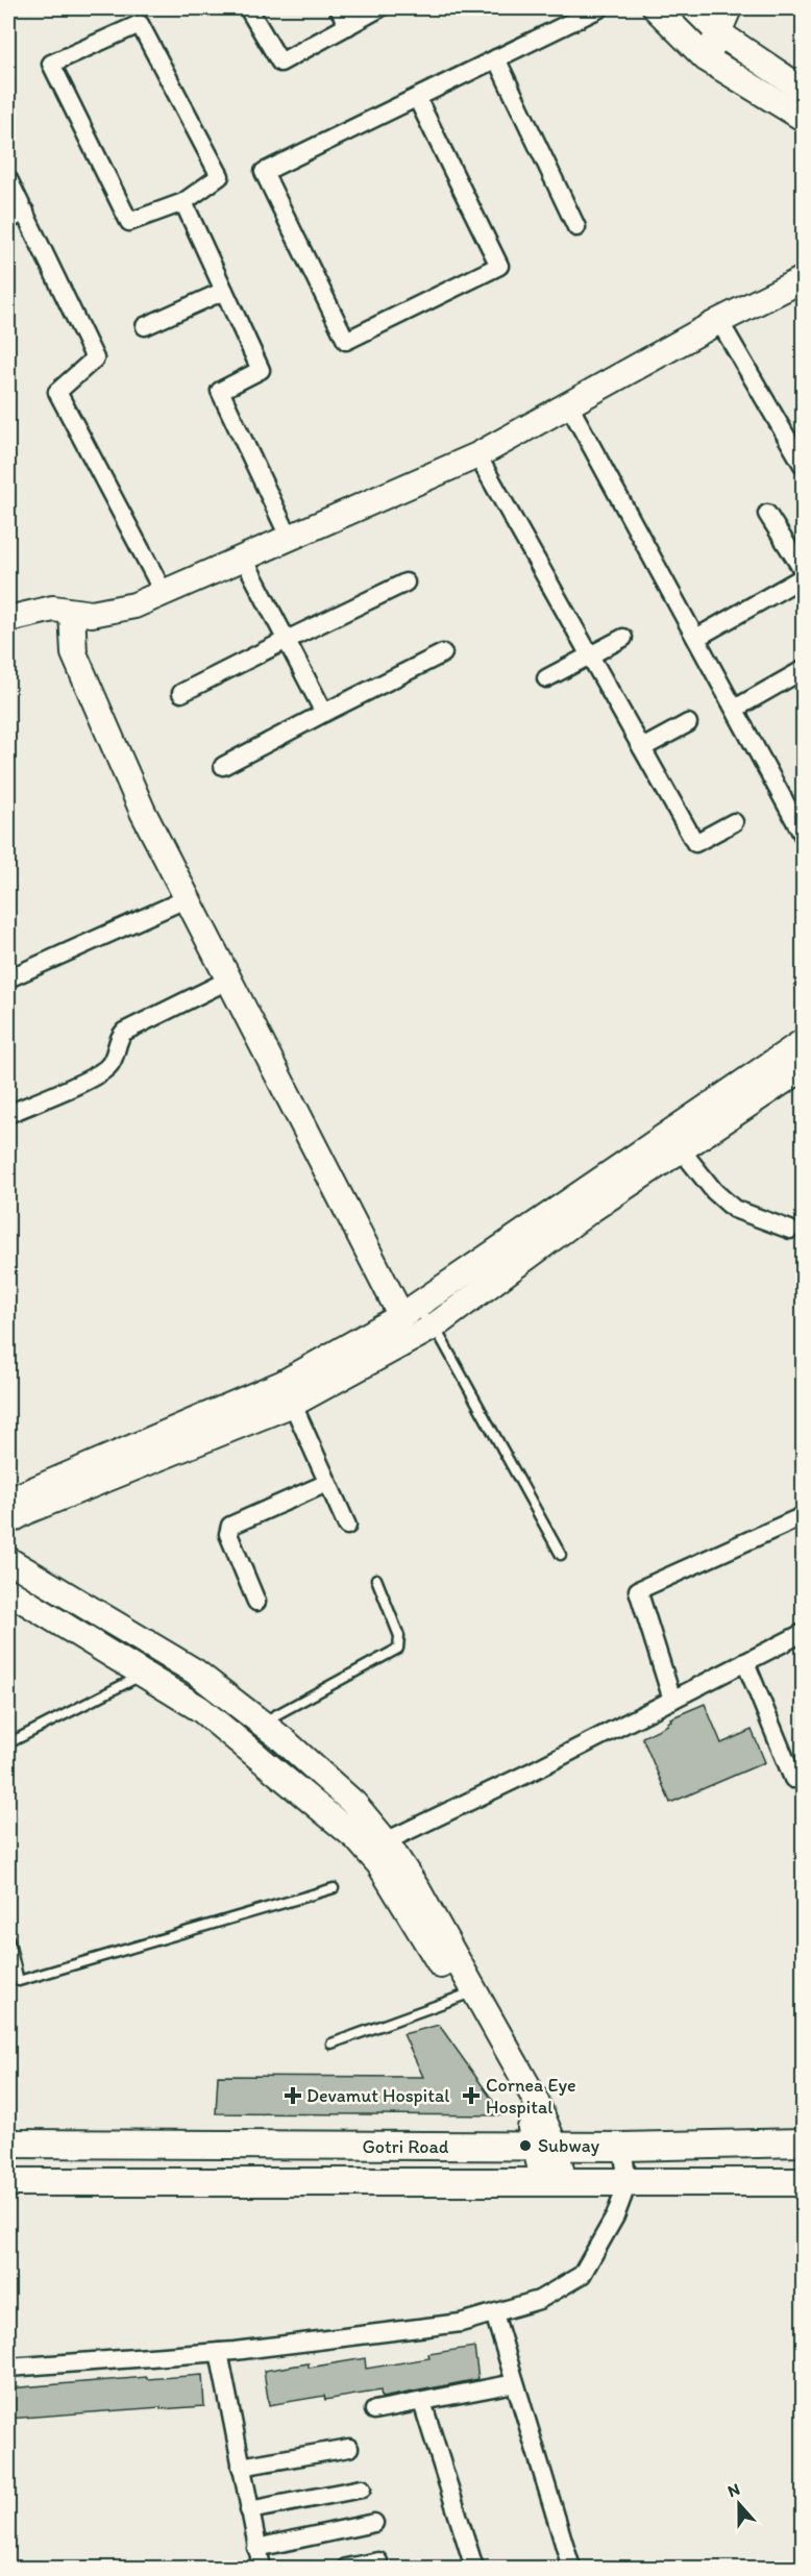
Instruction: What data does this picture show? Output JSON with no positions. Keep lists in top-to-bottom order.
{
  "streets": {
    "main road": ["Gotri Road"]
  },
  "places": {
    "health": ["Devamut Hospital", "Cornea Eye Hospital"],
    "other": ["Subway"]
  },
  "north": "top"
}
